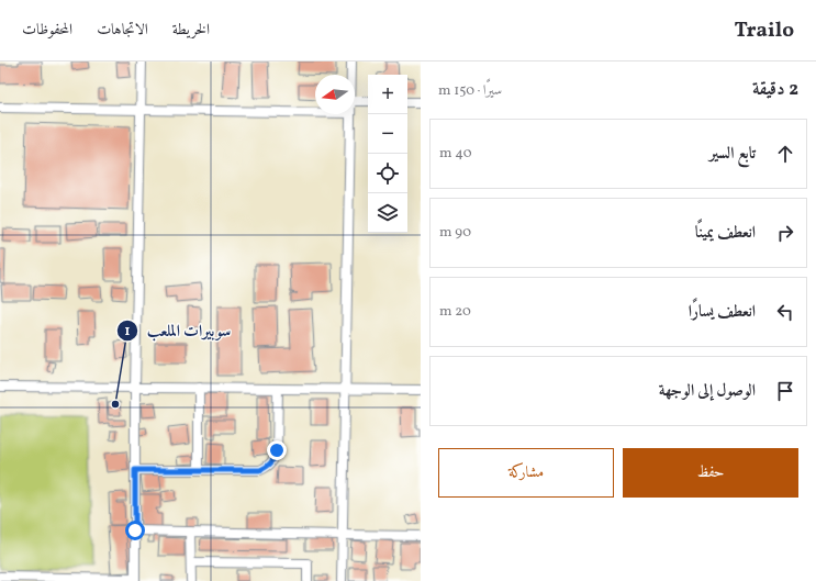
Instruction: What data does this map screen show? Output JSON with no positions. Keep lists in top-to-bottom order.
{
  "places": ["سوبيرات الملعب"],
  "north": "left",
  "page": {
    "header": "Trailo",
    "nav": ["الخريطة", "الاتجاهات", "المحفوظات"],
    "heading": ["2 دقيقة", "سيرًا · 150 m"],
    "map_buttons": ["+", "−"],
    "list": [
      ["تابع السير", "40 m"],
      ["انعطف يمينًا", "90 m"],
      ["انعطف يسارًا", "20 m"],
      "الوصول إلى الوجهة"
    ],
    "buttons": ["حفظ", "مشاركة"]
  }
}
